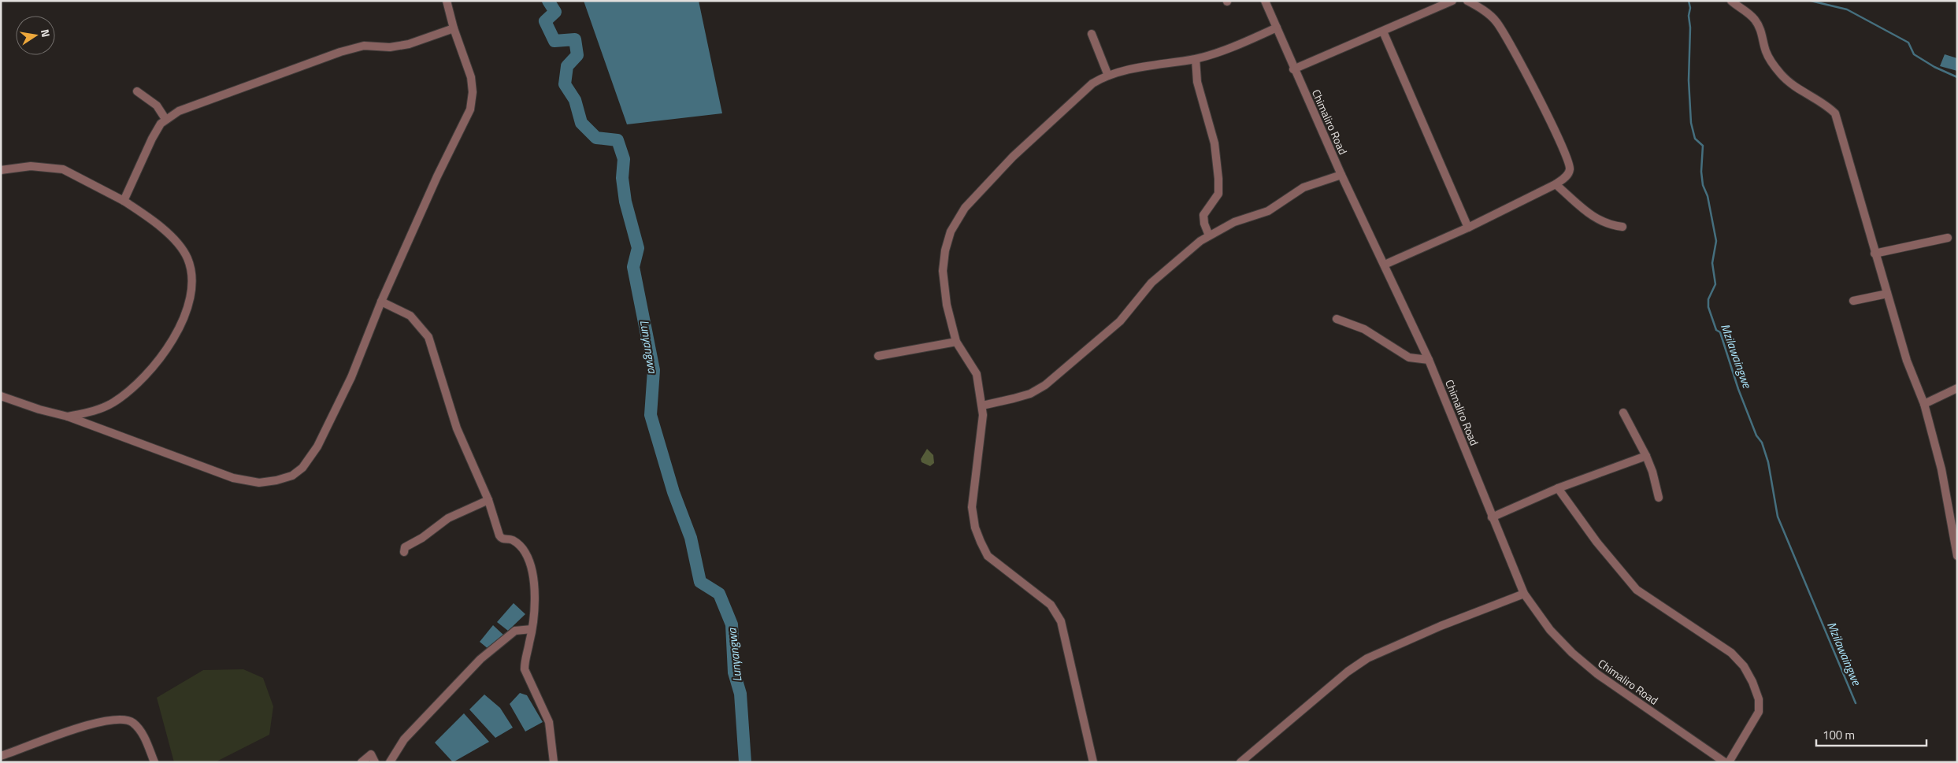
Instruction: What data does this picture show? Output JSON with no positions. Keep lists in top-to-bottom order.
{
  "streets": {
    "street": ["Chimaliro Road"]
  },
  "water": ["Lunyangwa", "Mzilawaingwe"],
  "scale_bar": "100 m",
  "north": "right"
}
